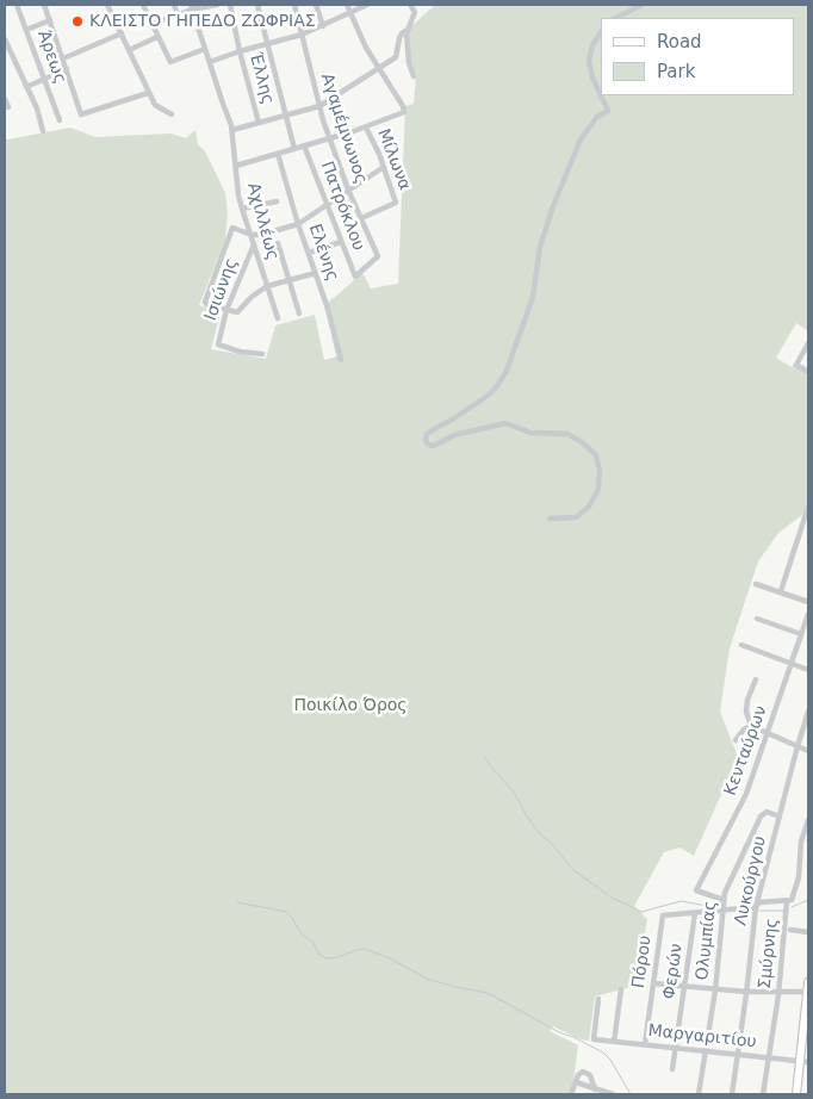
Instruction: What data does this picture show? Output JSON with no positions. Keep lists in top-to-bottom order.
{
  "streets": {
    "street": [
      "Άρεως",
      "Έλλης",
      "Αγαμέμνωνος",
      "Μίλωνα",
      "Πατρόκλου",
      "Αχιλλέως",
      "Ελένης",
      "Ισιώνης",
      "Κενταύρων",
      "Λυκούργου",
      "Ολυμπίας",
      "Σμύρνης",
      "Πόρου",
      "Φερών",
      "Μαργαριτίου"
    ]
  },
  "crossings": [
    ["Αγαμέμνωνος", "Μίλωνα"],
    ["Αγαμέμνωνος", "Πατρόκλου"],
    ["Αχιλλέως", "Ισιώνης"],
    ["Κενταύρων", "Ολυμπίας"],
    ["Λυκούργου", "Ολυμπίας"],
    ["Λυκούργου", "Μαργαριτίου"],
    ["Ολυμπίας", "Μαργαριτίου"],
    ["Σμύρνης", "Μαργαριτίου"],
    ["Πόρου", "Φερών"],
    ["Πόρου", "Μαργαριτίου"],
    ["Φερών", "Μαργαριτίου"]
  ],
  "parks": ["Ποικίλο Όρος"],
  "places": ["ΚΛΕΙΣΤΟ ΓΗΠΕΔΟ ΖΩΦΡΙΑΣ"],
  "legend": ["Road", "Park"]
}
